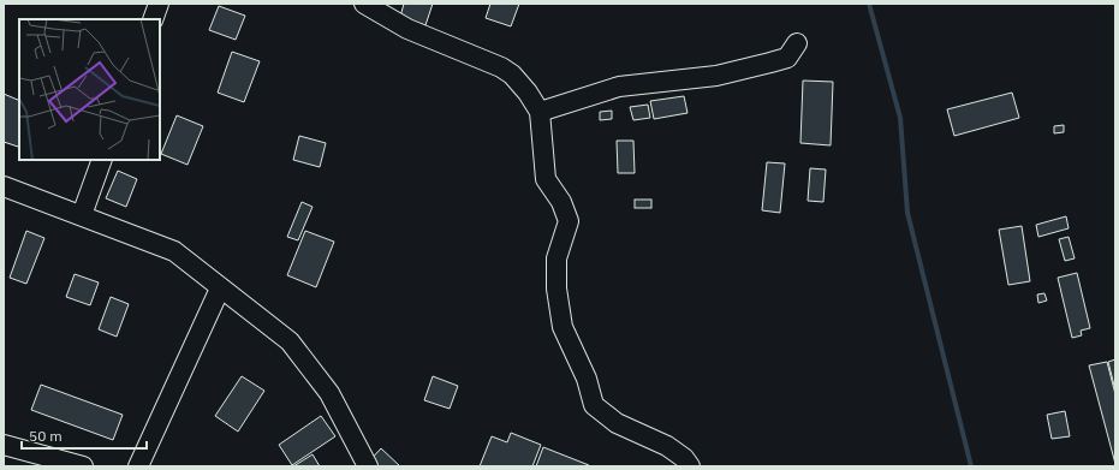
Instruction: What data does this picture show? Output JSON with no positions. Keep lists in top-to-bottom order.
{
  "scale_bar": "50 m"
}
